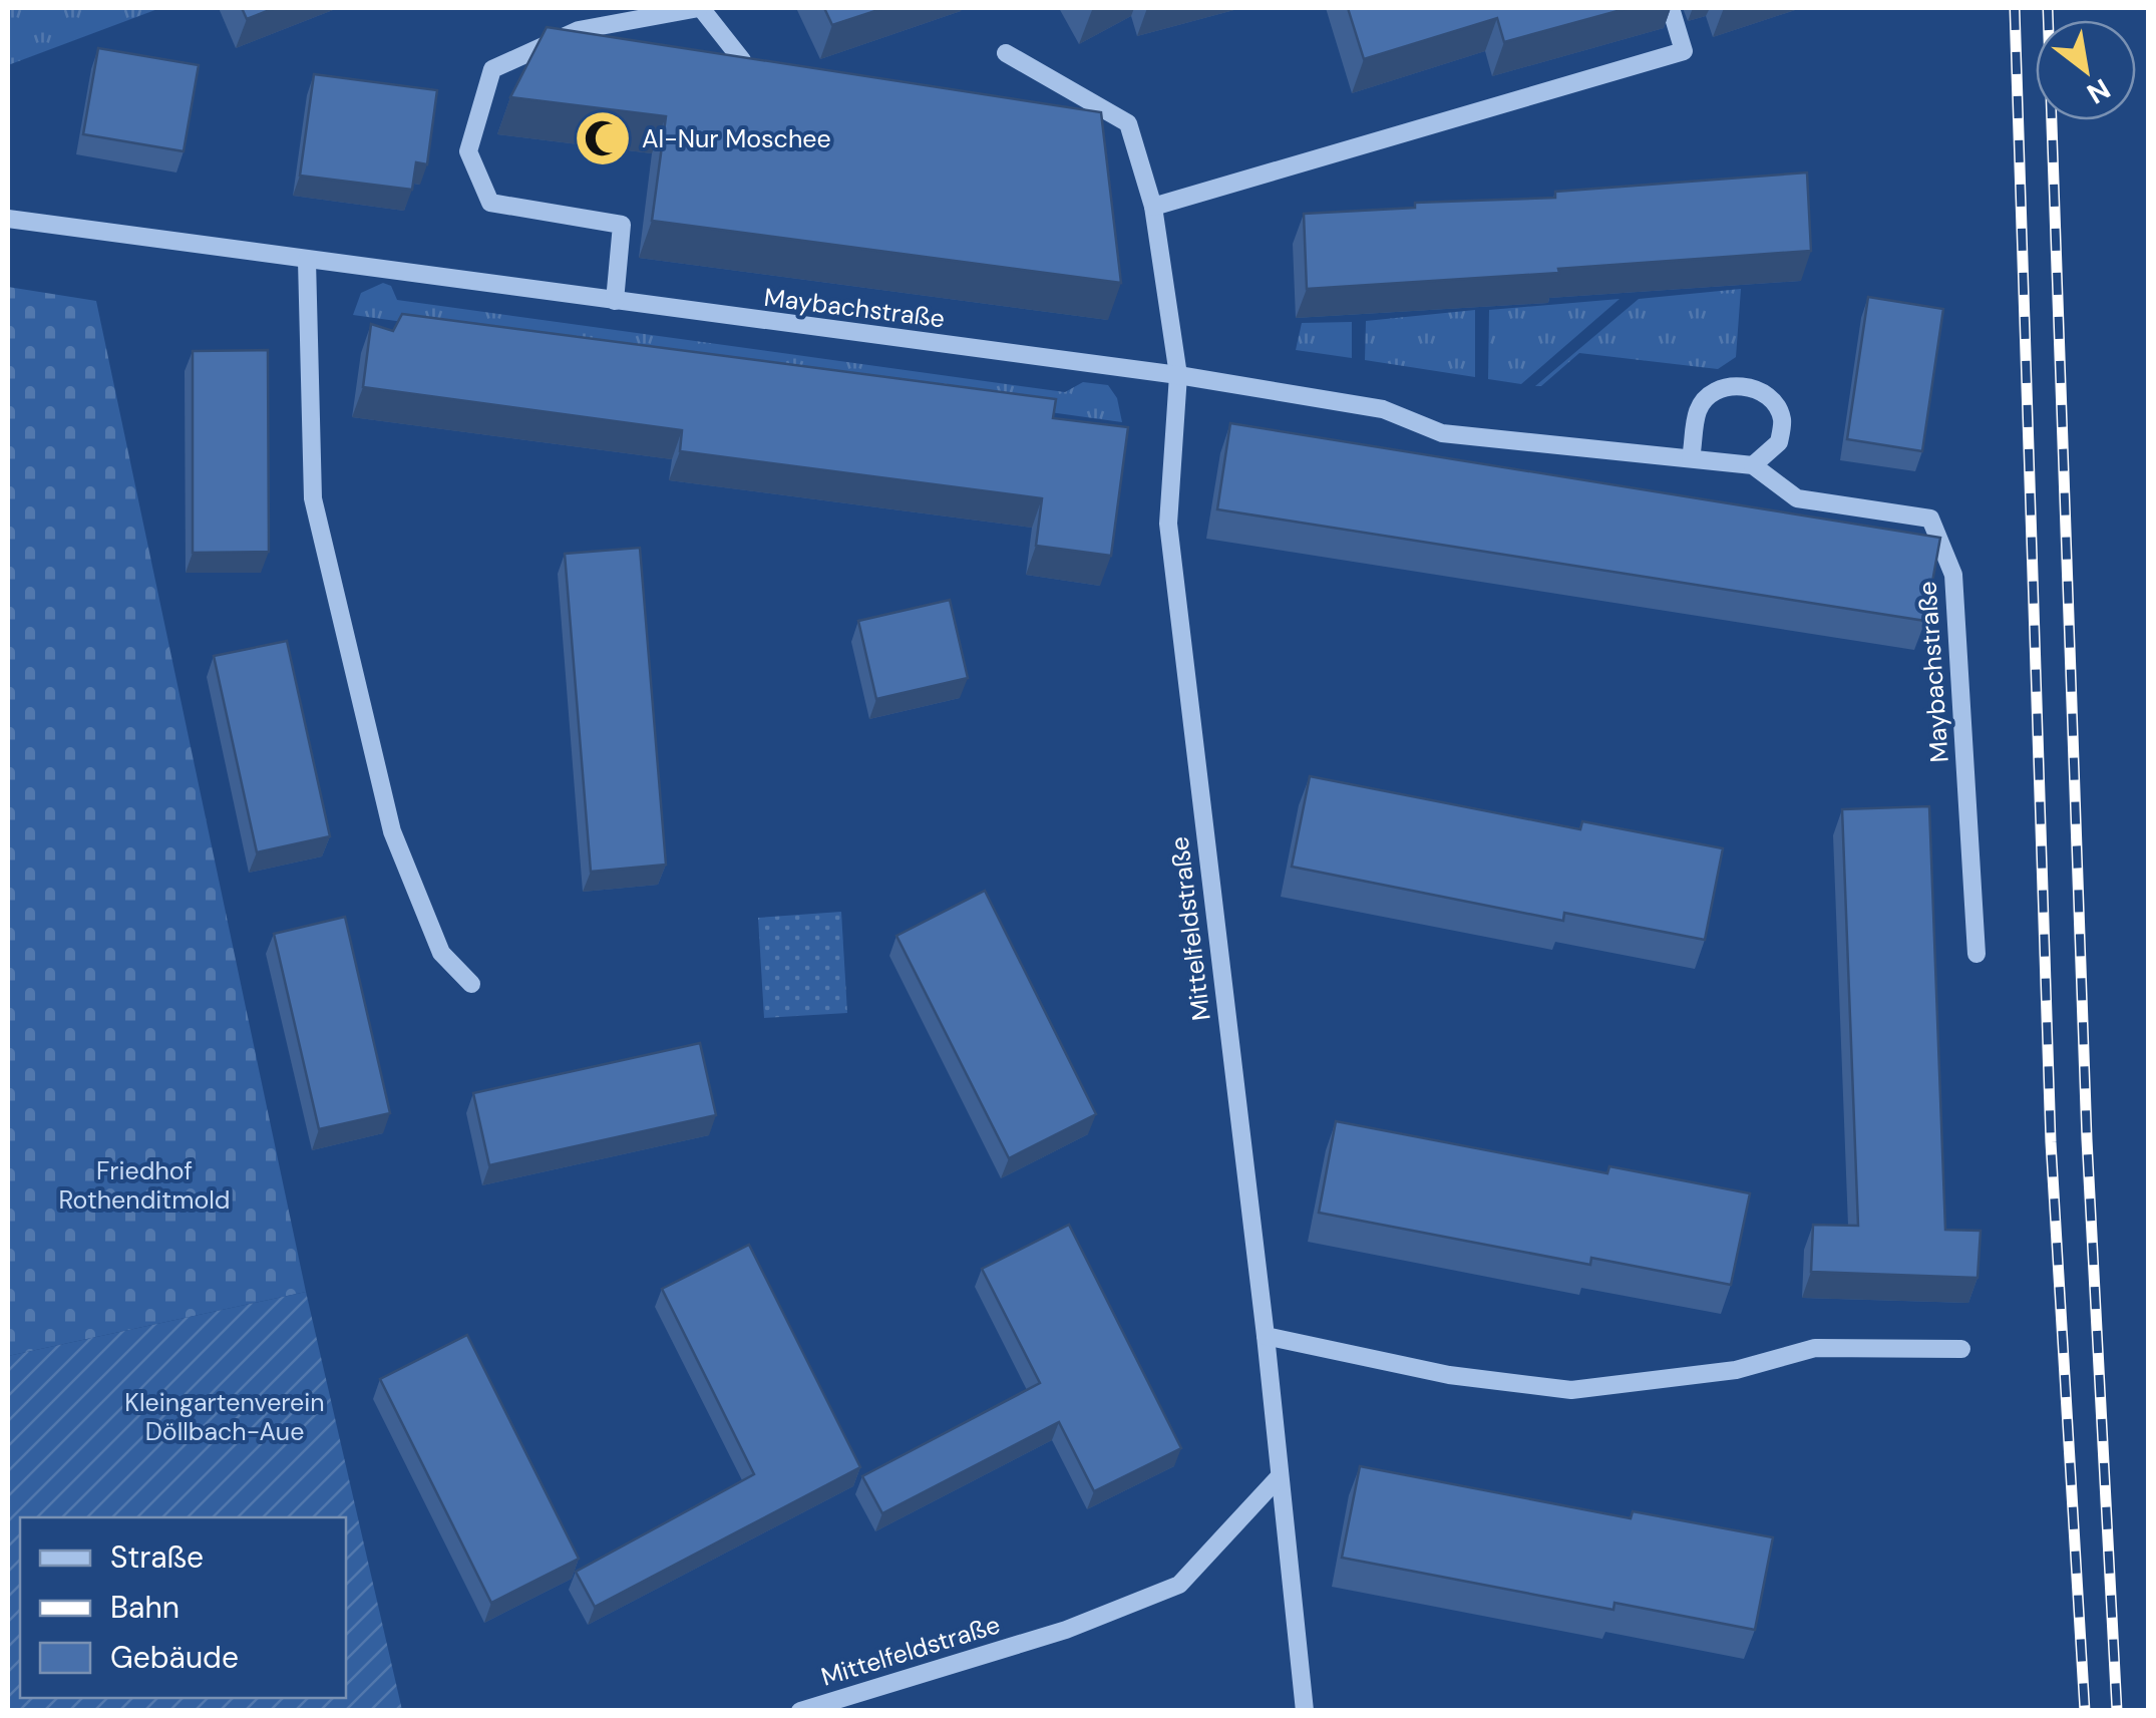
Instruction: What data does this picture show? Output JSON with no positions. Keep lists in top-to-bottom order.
{
  "streets": {
    "street": ["Maybachstraße", "Mittelfeldstraße"]
  },
  "crossings": [
    ["Maybachstraße", "Mittelfeldstraße"]
  ],
  "parks": ["Friedhof Rothenditmold", "Kleingartenverein Döllbach-Aue"],
  "places": {
    "mosque": ["Al-Nur Moschee"]
  },
  "legend": ["Straße", "Bahn", "Gebäude"],
  "north": "bottom right"
}
